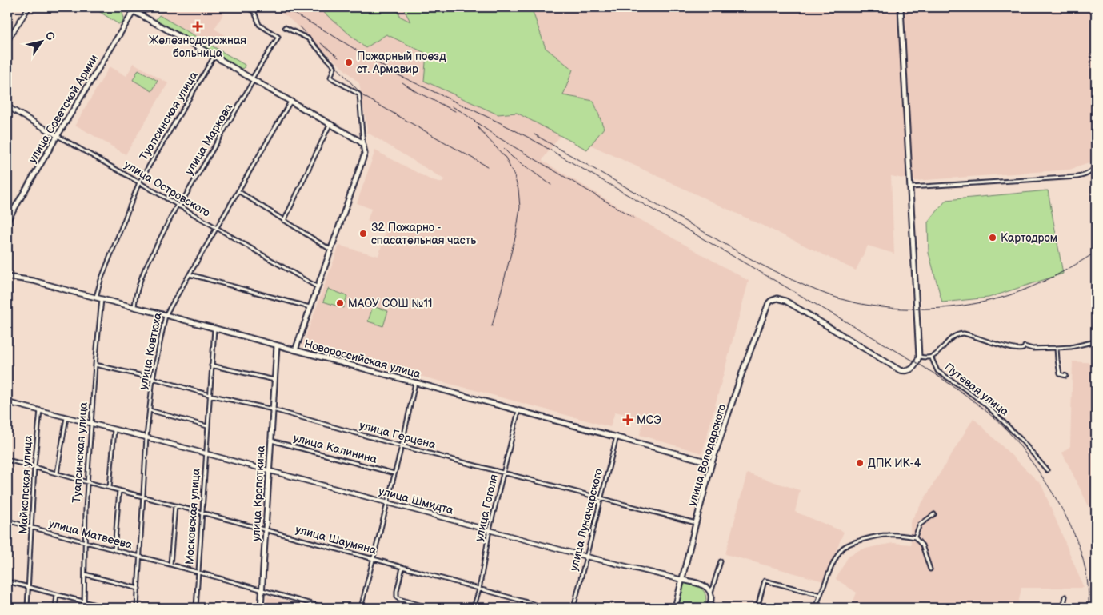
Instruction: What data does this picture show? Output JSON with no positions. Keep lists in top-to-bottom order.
{
  "streets": {
    "main road": [
      "улица Советской Армии",
      "Новороссийская улица",
      "улица Володарского",
      "улица Кропоткина",
      "улица Шмидта"
    ],
    "street": [
      "Туапсинская улица",
      "улица Маркова",
      "улица Островского",
      "улица Ковтюха",
      "Путевая улица",
      "улица Герцена",
      "улица Калинина",
      "Майкопская улица",
      "улица Гоголя",
      "Московская улица",
      "улица Луначарского",
      "улица Матвеева",
      "улица Шаумяна"
    ]
  },
  "crossings": [
    ["улица Советской Армии", "улица Островского"],
    ["Туапсинская улица", "улица Островского"],
    ["Туапсинская улица", "Новороссийская улица"],
    ["Туапсинская улица", "улица Герцена"],
    ["Туапсинская улица", "улица Шмидта"],
    ["Туапсинская улица", "улица Матвеева"],
    ["Туапсинская улица", "улица Шаумяна"],
    ["улица Маркова", "улица Островского"],
    ["улица Маркова", "Новороссийская улица"],
    ["улица Островского", "улица Ковтюха"],
    ["улица Ковтюха", "Новороссийская улица"],
    ["улица Ковтюха", "улица Герцена"],
    ["улица Ковтюха", "улица Шмидта"],
    ["улица Ковтюха", "улица Матвеева"],
    ["улица Ковтюха", "улица Шаумяна"],
    ["Новороссийская улица", "улица Володарского"],
    ["Новороссийская улица", "улица Кропоткина"],
    ["Новороссийская улица", "улица Гоголя"],
    ["Новороссийская улица", "Московская улица"],
    ["Новороссийская улица", "улица Луначарского"],
    ["улица Герцена", "улица Володарского"],
    ["улица Герцена", "улица Кропоткина"],
    ["улица Герцена", "улица Гоголя"],
    ["улица Герцена", "Московская улица"],
    ["улица Герцена", "улица Луначарского"],
    ["улица Калинина", "улица Кропоткина"],
    ["улица Володарского", "улица Шмидта"],
    ["Майкопская улица", "улица Шмидта"],
    ["Майкопская улица", "улица Матвеева"],
    ["Майкопская улица", "улица Шаумяна"],
    ["улица Кропоткина", "улица Шмидта"],
    ["улица Кропоткина", "улица Матвеева"],
    ["улица Кропоткина", "улица Шаумяна"],
    ["улица Шмидта", "улица Гоголя"],
    ["улица Шмидта", "Московская улица"],
    ["улица Шмидта", "улица Луначарского"],
    ["улица Гоголя", "улица Шаумяна"],
    ["Московская улица", "улица Матвеева"],
    ["Московская улица", "улица Шаумяна"]
  ],
  "places": {
    "health": ["Железнодорожная больница", "МСЭ"],
    "other": [
      "Пожарный поезд ст. Армавир",
      "32 Пожарно - спасательная часть",
      "Картодром",
      "МАОУ СОШ №11",
      "ДПК ИК-4"
    ]
  },
  "north": "top right"
}
